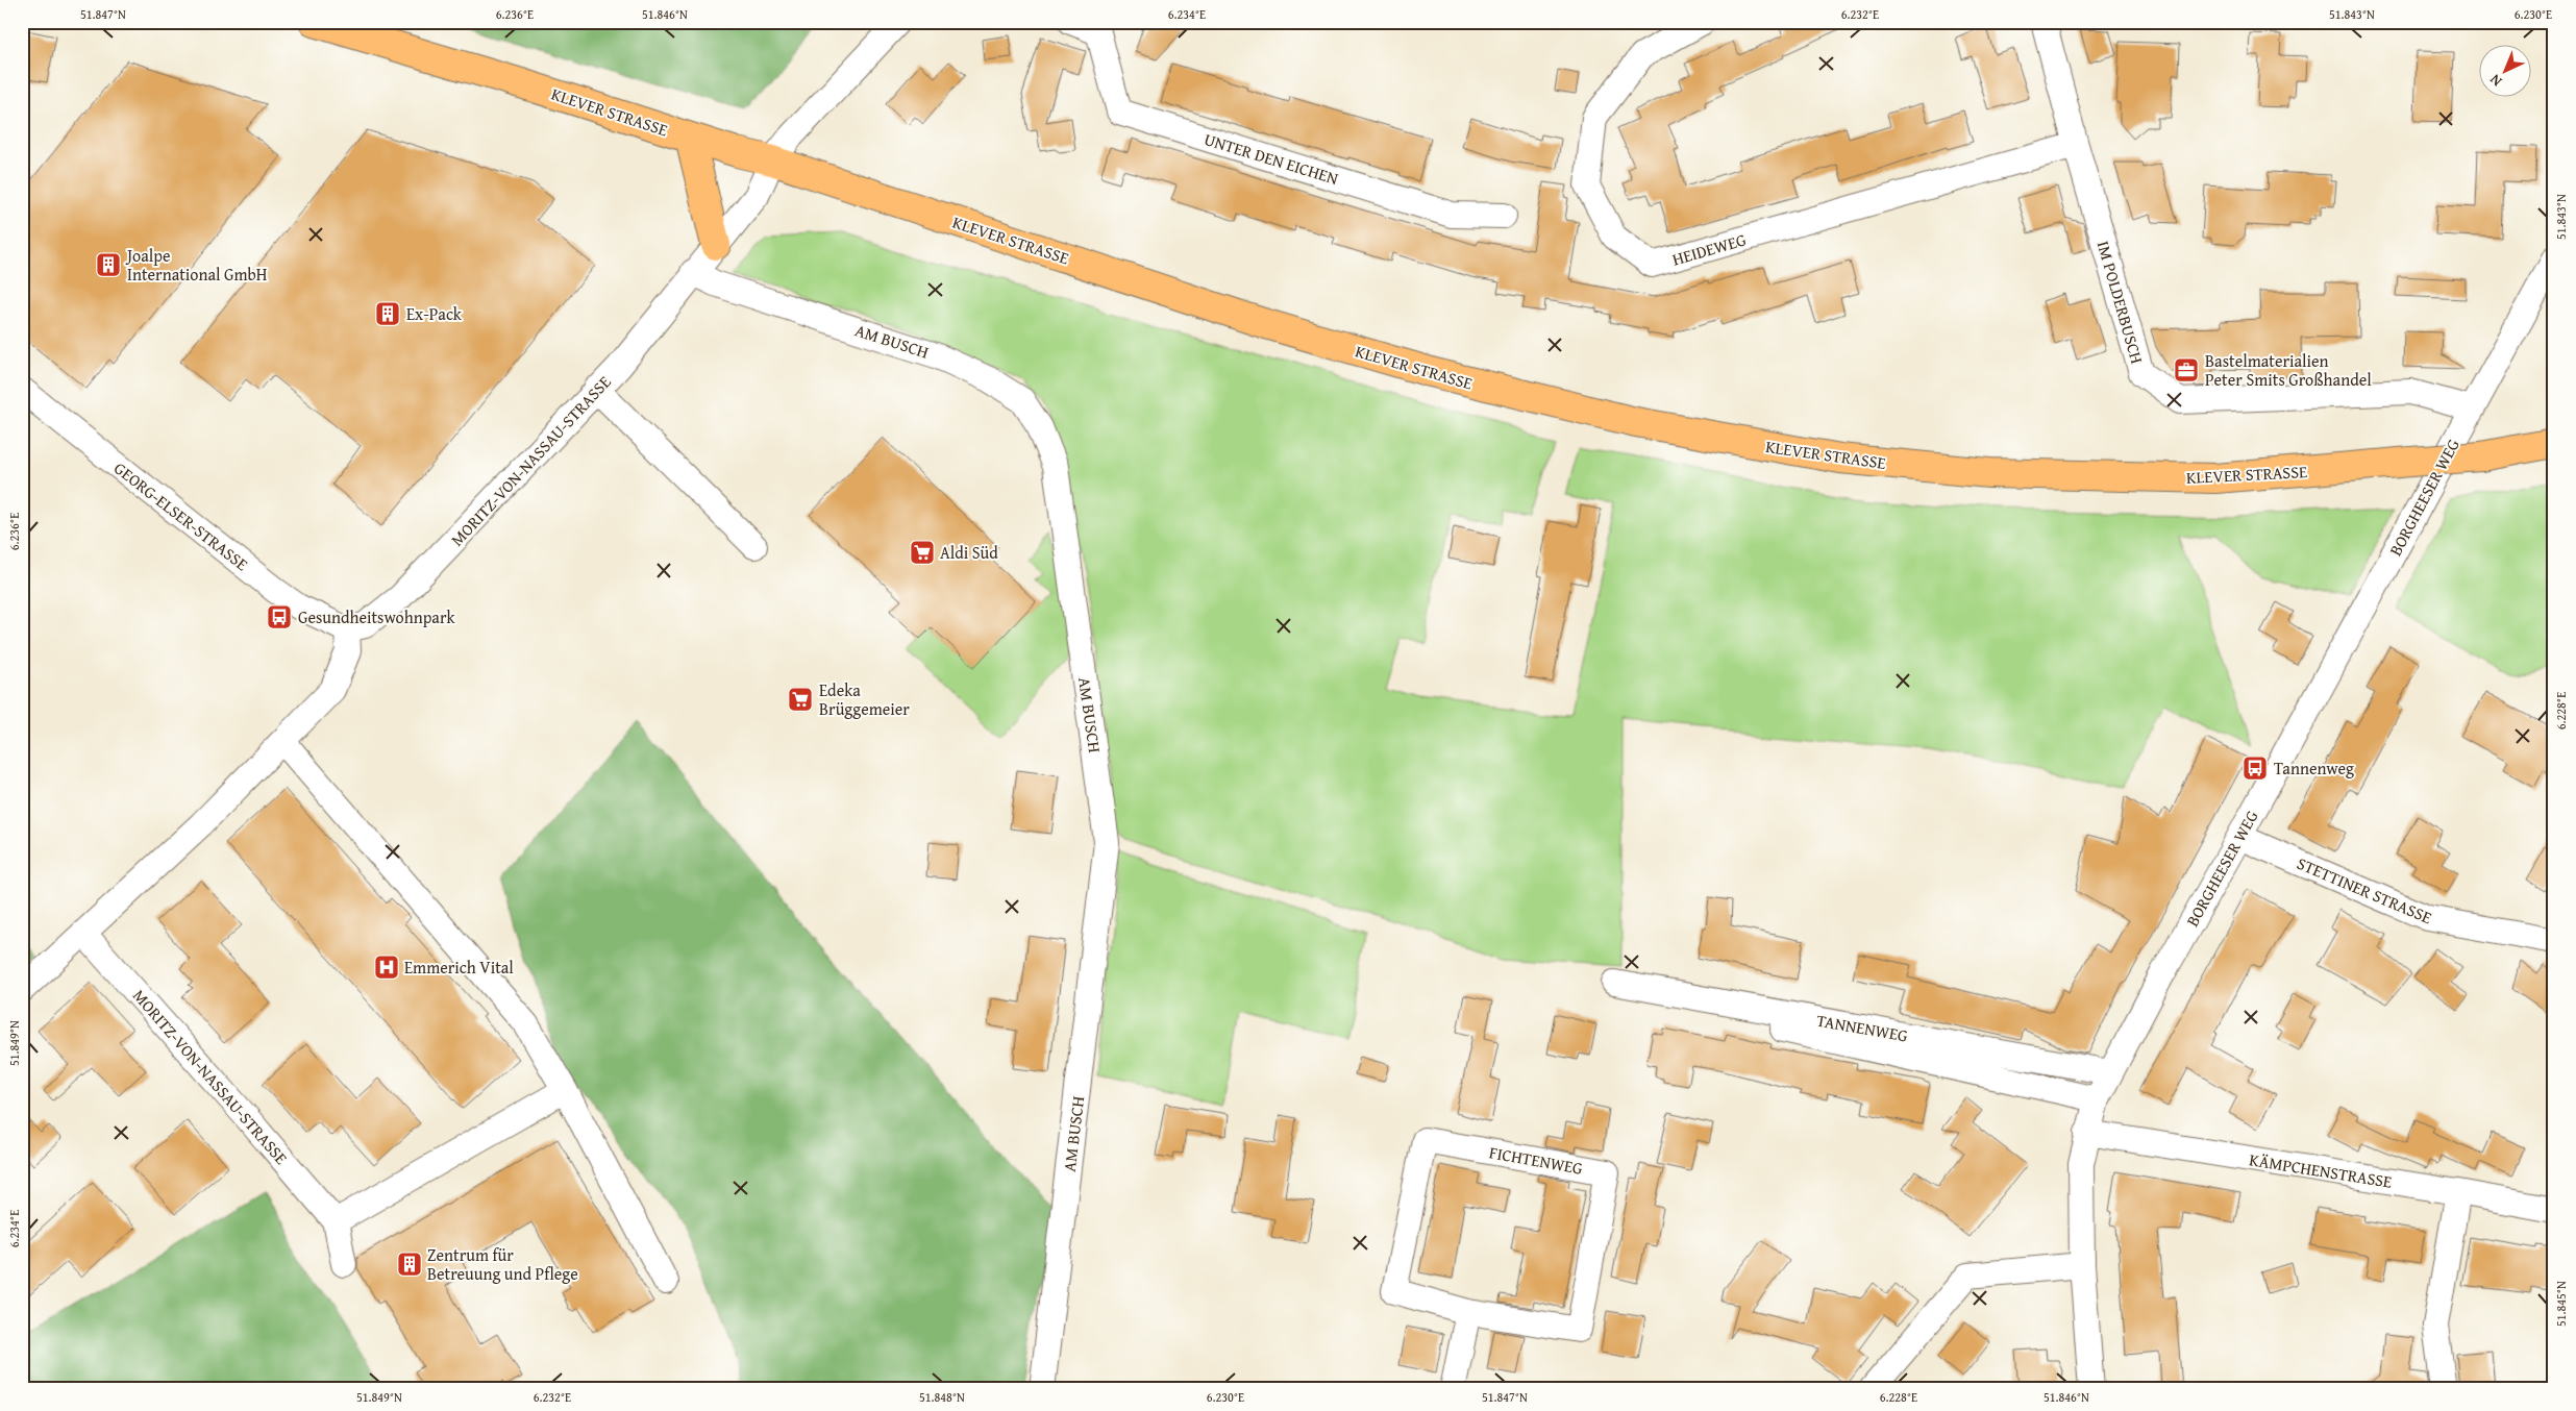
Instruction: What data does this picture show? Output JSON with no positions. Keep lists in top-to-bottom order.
{
  "streets": {
    "main road": ["KLEVER STRASSE"],
    "street": [
      "UNTER DEN EICHEN",
      "HEIDEWEG",
      "IM POLDERBUSCH",
      "AM BUSCH",
      "MORITZ-VON-NASSAU-STRASSE",
      "BORGHEESER WEG",
      "GEORG-ELSER-STRASSE",
      "STETTINER STRASSE",
      "TANNENWEG",
      "FICHTENWEG",
      "KÄMPCHENSTRASSE"
    ]
  },
  "crossings": [
    ["KLEVER STRASSE", "MORITZ-VON-NASSAU-STRASSE"],
    ["HEIDEWEG", "IM POLDERBUSCH"],
    ["IM POLDERBUSCH", "BORGHEESER WEG"],
    ["AM BUSCH", "MORITZ-VON-NASSAU-STRASSE"],
    ["MORITZ-VON-NASSAU-STRASSE", "GEORG-ELSER-STRASSE"],
    ["BORGHEESER WEG", "STETTINER STRASSE"],
    ["BORGHEESER WEG", "TANNENWEG"],
    ["BORGHEESER WEG", "KÄMPCHENSTRASSE"]
  ],
  "places": {
    "building": ["Joalpe International GmbH", "Ex-Pack", "Zentrum für Betreuung und Pflege"],
    "office": ["Bastelmaterialien Peter Smits Großhandel"],
    "supermarket": ["Aldi Süd", "Edeka Brüggemeier"],
    "bus stop": ["Gesundheitswohnpark", "Tannenweg"],
    "hospital": ["Emmerich Vital"]
  },
  "north": "bottom left",
  "coordinates": [
    "51.847°N",
    "6.236°E",
    "51.846°N",
    "6.234°E",
    "6.232°E",
    "51.843°N",
    "6.230°E",
    "6.228°E",
    "51.849°N",
    "51.845°N",
    "51.848°N"
  ]
}
